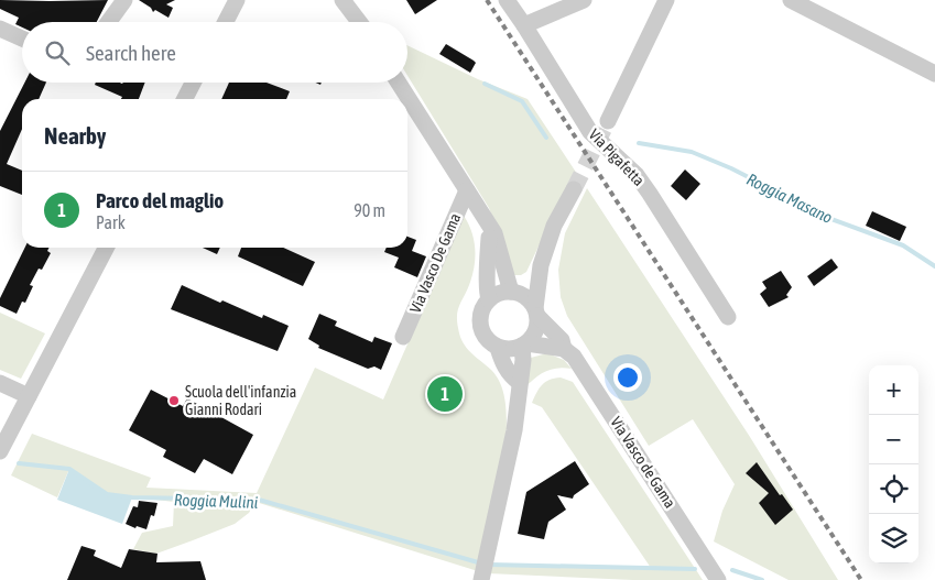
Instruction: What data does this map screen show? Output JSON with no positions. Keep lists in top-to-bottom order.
{
  "streets": {
    "street": ["Via Pigafetta", "Via Vasco De Gama", "Via Vasco de Gama"]
  },
  "crossings": [
    ["Via Vasco De Gama", "Via Vasco de Gama"]
  ],
  "water": ["Roggia Masano", "Roggia Mulini"],
  "places": ["Scuola dell'infanzia Gianni Rodari"],
  "page": {
    "search": "Search here",
    "heading": "Nearby",
    "list": [
      {
        "mark": "1",
        "name": "Parco del maglio",
        "note": "Park",
        "value": "90 m"
      }
    ],
    "map_buttons": ["+", "−"],
    "pins": "1"
  }
}
